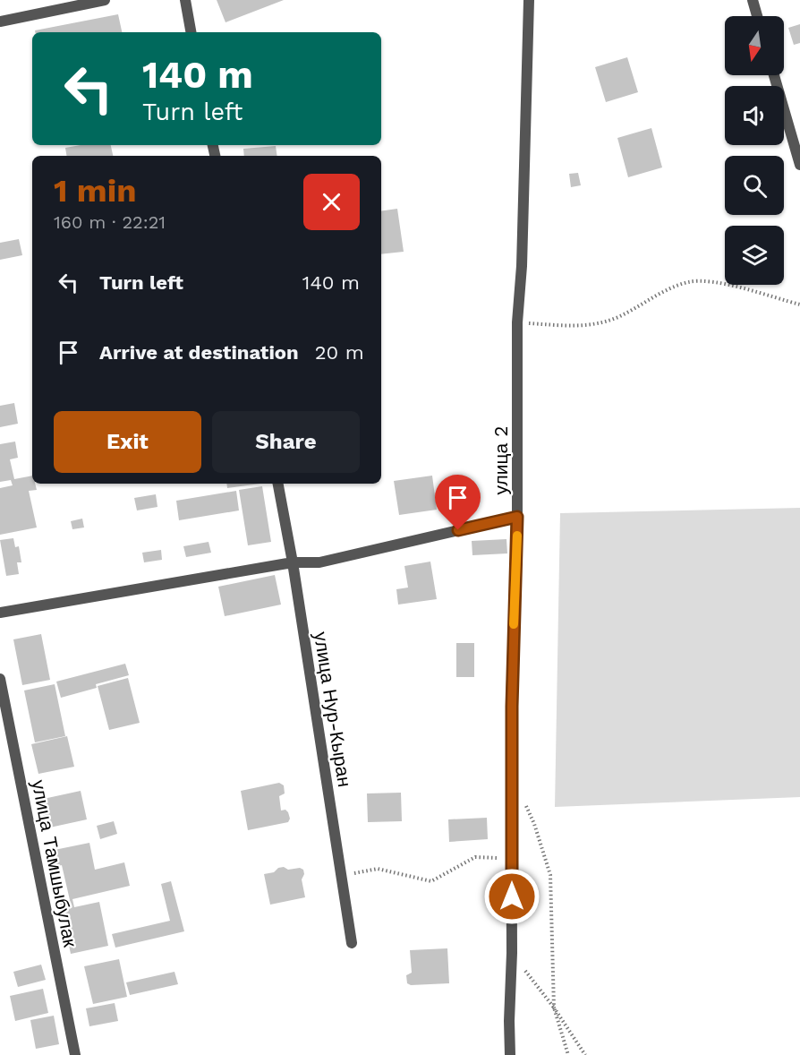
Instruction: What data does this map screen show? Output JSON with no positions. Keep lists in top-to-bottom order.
{
  "streets": {
    "street": ["улица 2", "улица Нур-Кыран", "улица Тамшыбулак"]
  },
  "north": "bottom",
  "page": {
    "turn": ["140 m", "Turn left"],
    "heading": ["1 min", "160 m · 22:21"],
    "list": [
      {
        "name": "Turn left",
        "value": "140 m"
      },
      {
        "name": "Arrive at destination",
        "value": "20 m"
      }
    ],
    "buttons": ["Exit", "Share"]
  }
}
